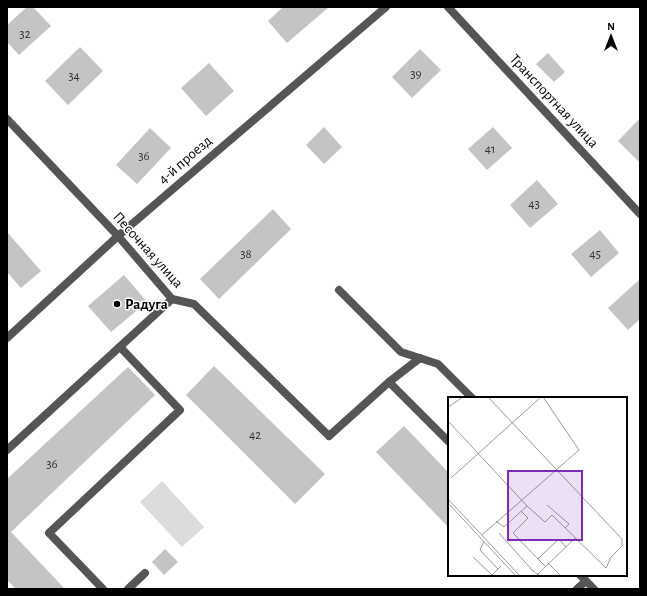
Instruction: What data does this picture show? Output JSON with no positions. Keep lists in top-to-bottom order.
{
  "streets": {
    "street": ["Транспортная улица", "4-й проезд", "Песочная улица"]
  },
  "crossings": [
    ["4-й проезд", "Песочная улица"]
  ],
  "places": ["Радуга"],
  "house_numbers": [
    "32",
    "39",
    "34",
    "41",
    "36",
    "43",
    "38",
    "45",
    "42",
    "36"
  ],
  "north": "top"
}
